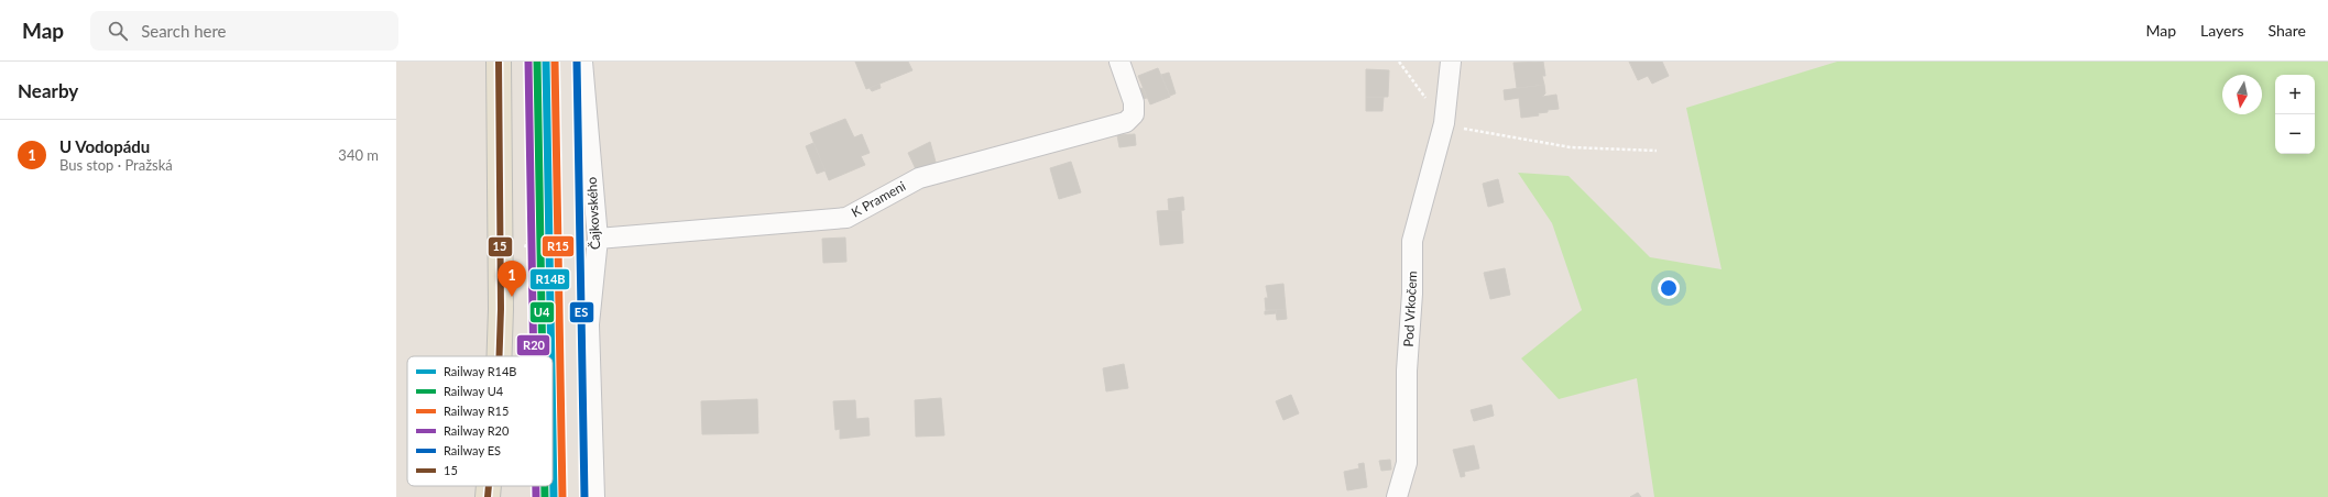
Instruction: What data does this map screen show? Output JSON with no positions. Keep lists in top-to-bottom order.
{
  "streets": {
    "street": ["K Prameni", "Čajkovského", "Pod Vrkočem"]
  },
  "crossings": [
    ["K Prameni", "Čajkovského"]
  ],
  "lines": [
    "rail line R14B",
    "rail line U4",
    "rail line R15",
    "rail line R20",
    "rail line ES",
    "transit line 15"
  ],
  "legend": [
    "Railway R14B",
    "Railway U4",
    "Railway R15",
    "Railway R20",
    "Railway ES",
    "15"
  ],
  "north": "bottom",
  "page": {
    "header": "Map",
    "search": "Search here",
    "nav": ["Map", "Layers", "Share"],
    "heading": "Nearby",
    "map_buttons": ["+", "−"],
    "list": [
      {
        "mark": "1",
        "name": "U Vodopádu",
        "note": "Bus stop · Pražská",
        "value": "340 m"
      }
    ],
    "pins": "1"
  }
}
